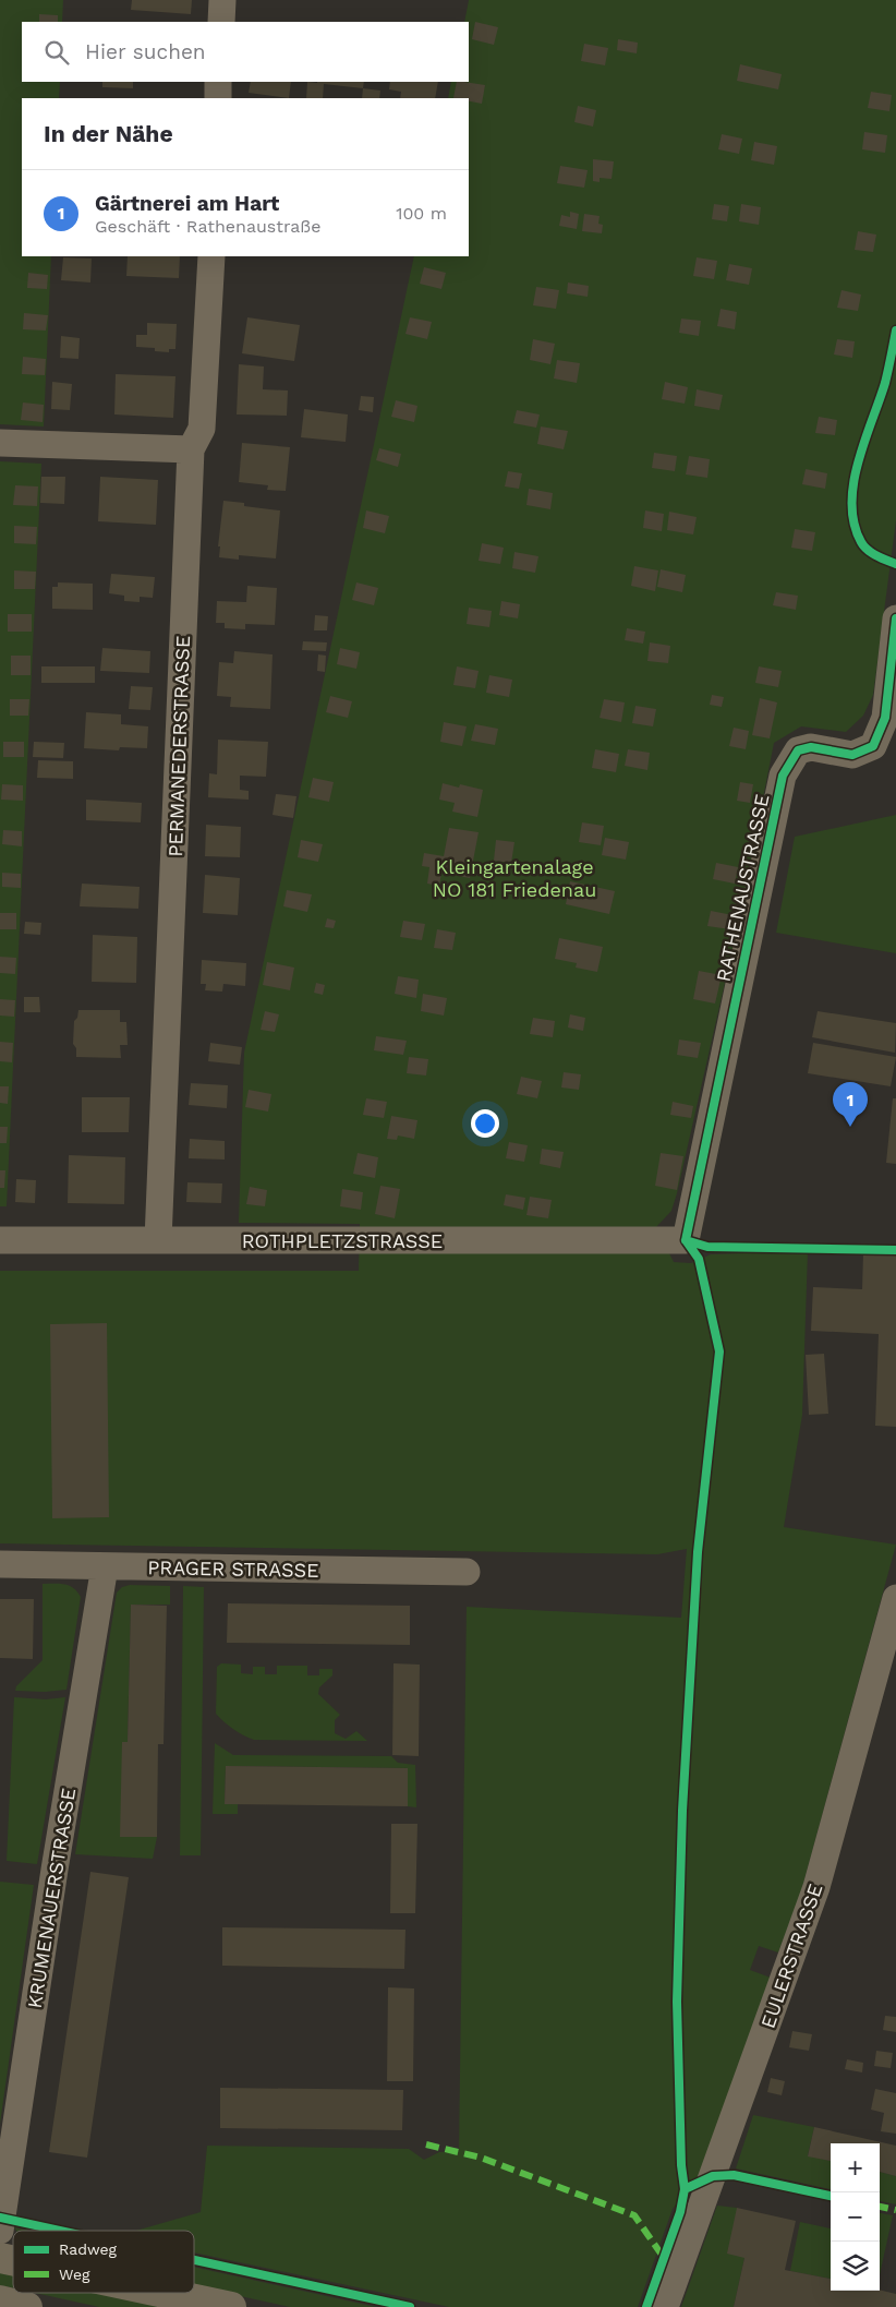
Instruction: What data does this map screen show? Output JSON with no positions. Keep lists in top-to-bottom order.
{
  "streets": {
    "street": [
      "PERMANEDERSTRASSE",
      "RATHENAUSTRASSE",
      "ROTHPLETZSTRASSE",
      "PRAGER STRASSE",
      "KRUMENAUERSTRASSE",
      "EULERSTRASSE"
    ]
  },
  "crossings": [
    ["PERMANEDERSTRASSE", "ROTHPLETZSTRASSE"],
    ["RATHENAUSTRASSE", "ROTHPLETZSTRASSE"],
    ["PRAGER STRASSE", "KRUMENAUERSTRASSE"]
  ],
  "parks": ["Kleingartenalage NO 181 Friedenau"],
  "legend": ["Radweg", "Weg"],
  "page": {
    "search": "Hier suchen",
    "heading": "In der Nähe",
    "list": [
      {
        "mark": "1",
        "name": "Gärtnerei am Hart",
        "note": "Geschäft · Rathenaustraße",
        "value": "100 m"
      }
    ],
    "pins": "1",
    "map_buttons": ["+", "−"]
  }
}
